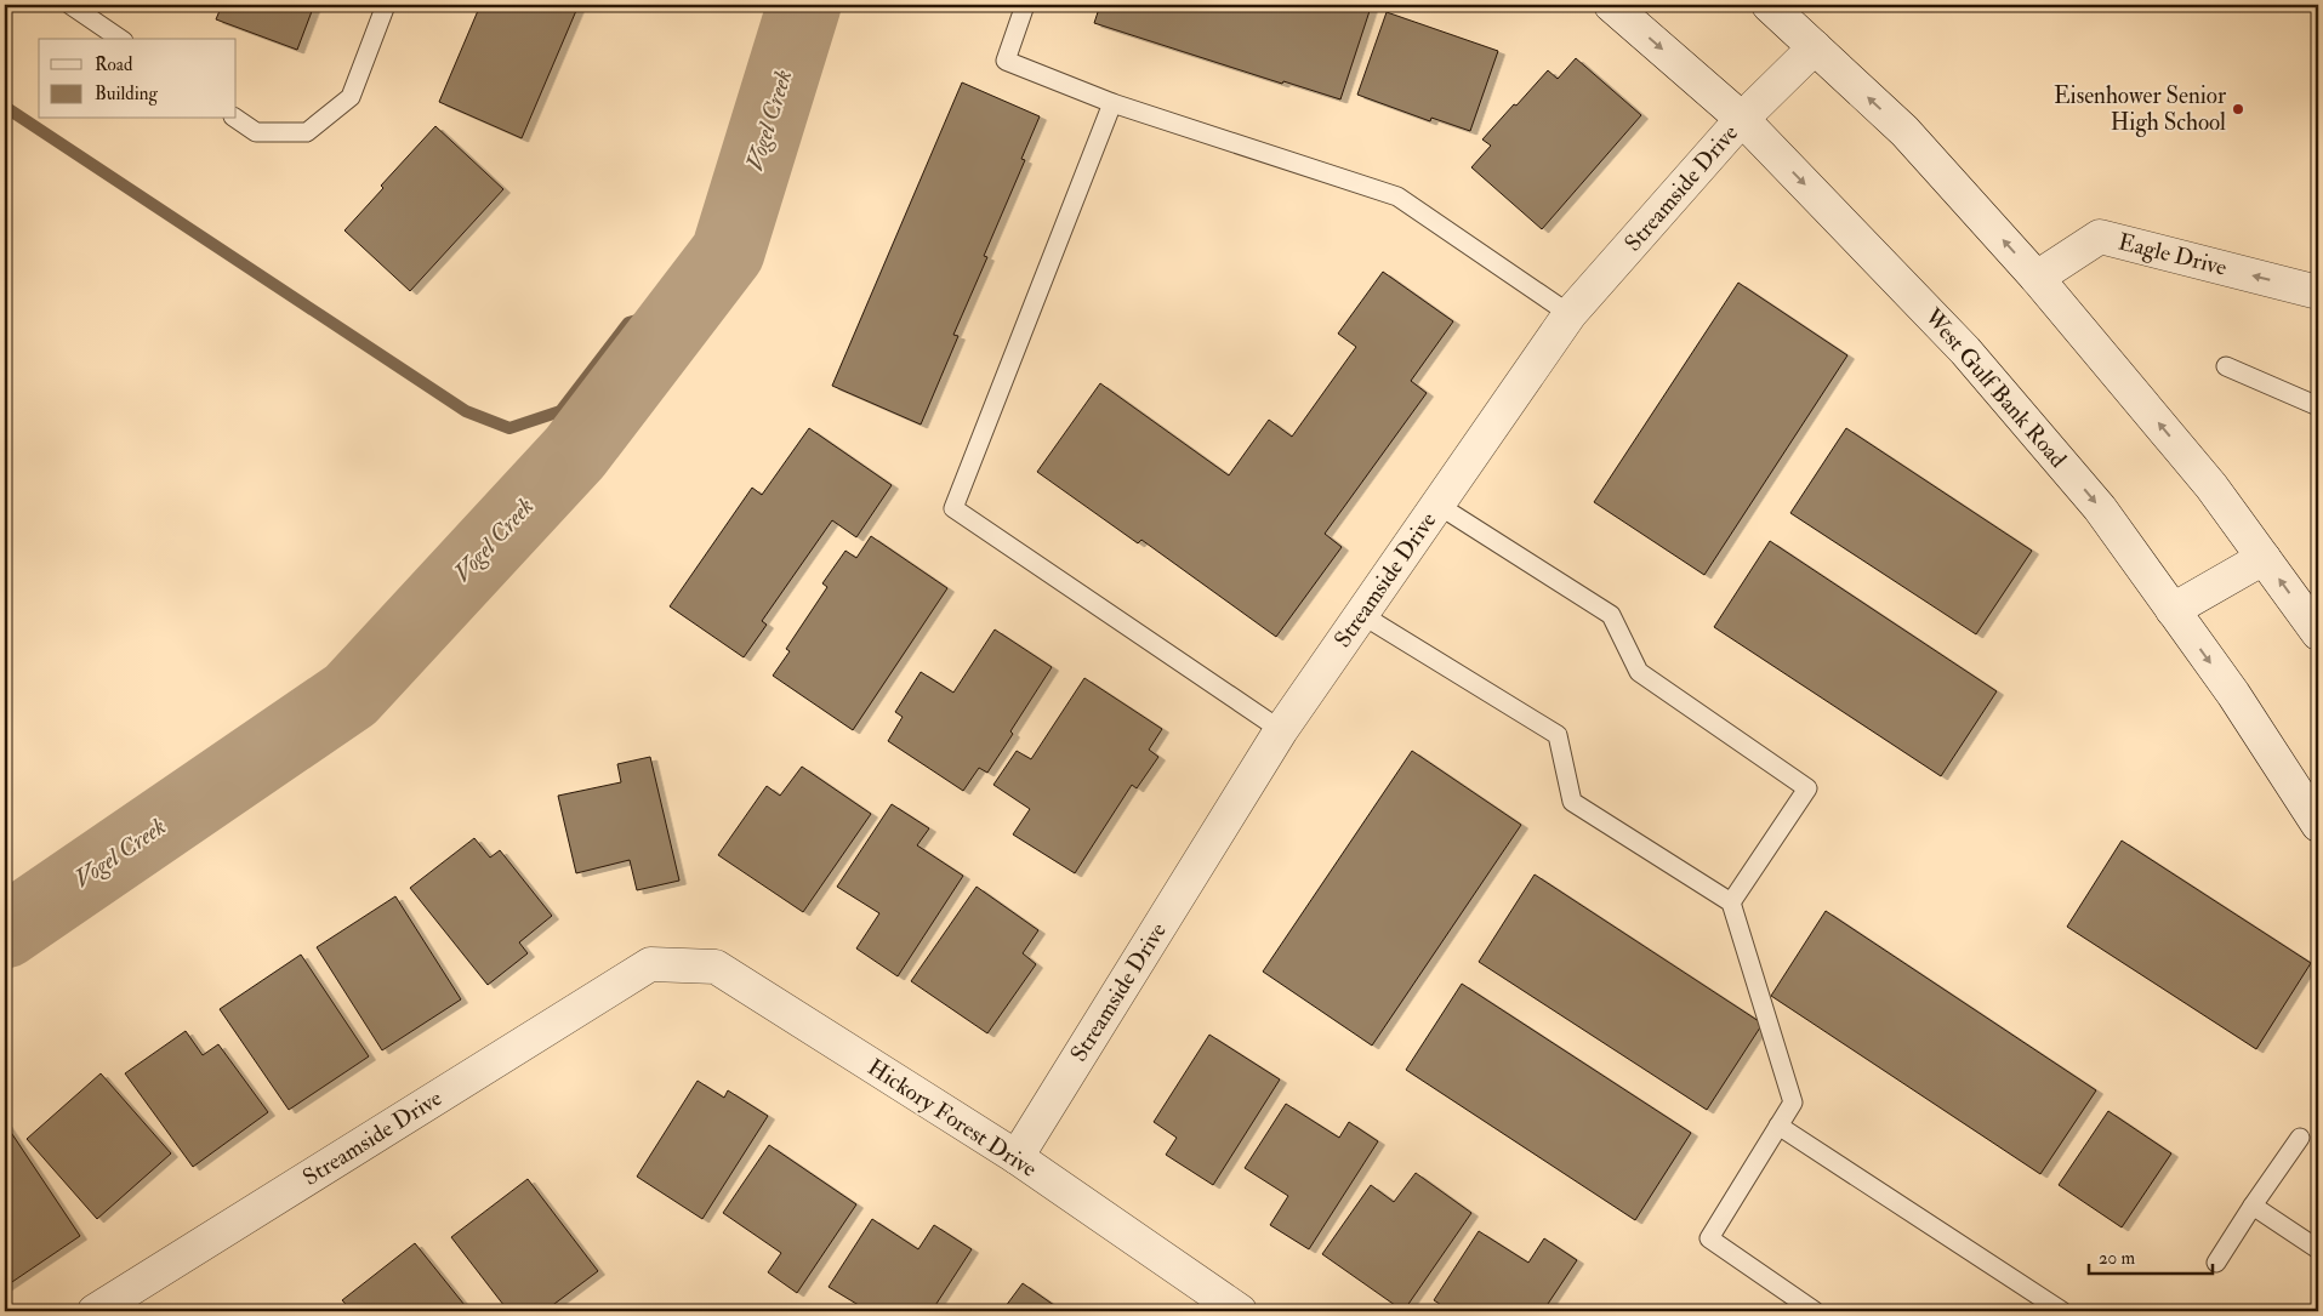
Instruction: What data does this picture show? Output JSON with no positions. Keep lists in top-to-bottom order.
{
  "streets": {
    "street": [
      "Streamside Drive",
      "Eagle Drive",
      "West Gulf Bank Road",
      "Hickory Forest Drive"
    ]
  },
  "crossings": [
    ["Streamside Drive", "West Gulf Bank Road"],
    ["Streamside Drive", "Hickory Forest Drive"]
  ],
  "one_way": ["Eagle Drive"],
  "water": ["Vogel Creek"],
  "places": ["Eisenhower Senior High School"],
  "legend": ["Road", "Building"],
  "scale_bar": "20 m"
}
